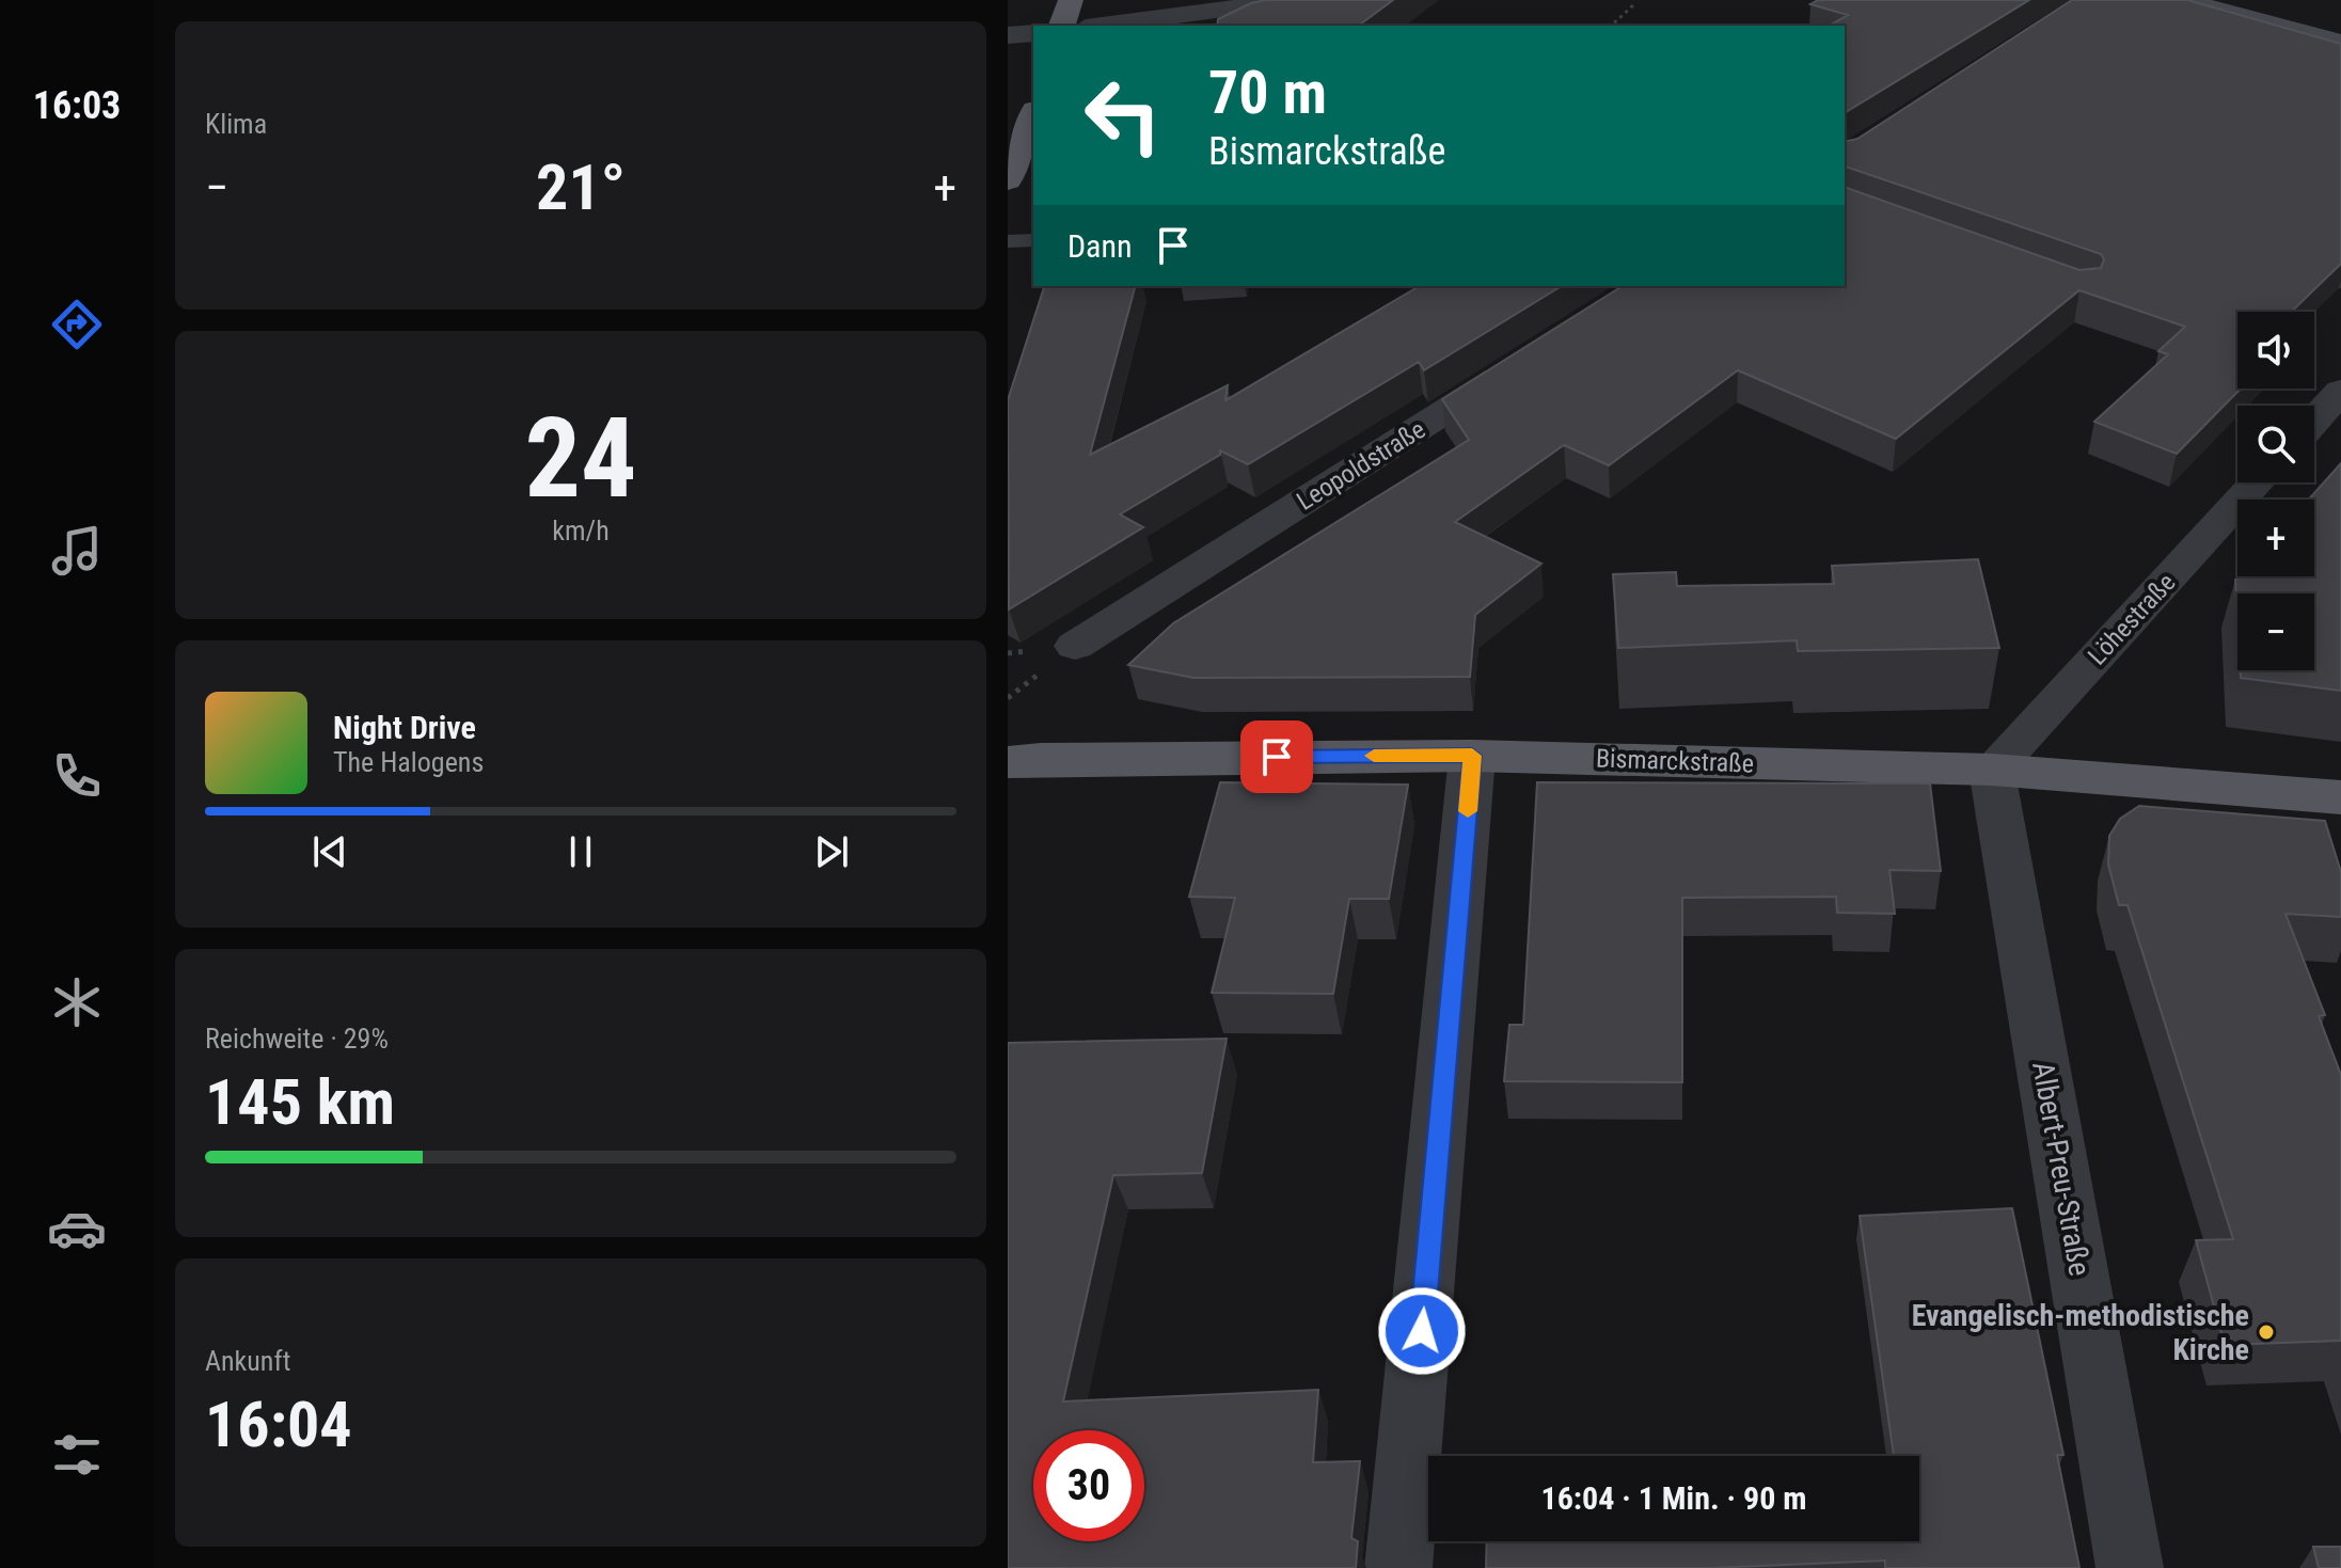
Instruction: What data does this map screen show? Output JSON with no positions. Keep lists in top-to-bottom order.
{
  "streets": {
    "main road": ["Bismarckstraße"],
    "street": ["Leopoldstraße", "Löhestraße", "Albert-Preu-Straße"]
  },
  "crossings": [
    ["Löhestraße", "Bismarckstraße"],
    ["Löhestraße", "Albert-Preu-Straße"],
    ["Bismarckstraße", "Albert-Preu-Straße"]
  ],
  "places": ["Evangelisch-methodistische Kirche"],
  "page": {
    "tabs": "16:03",
    "tile": [
      "Klima",
      ["24", "km/h"],
      ["Reichweite · 29%", "145 km"],
      ["Ankunft", "16:04"]
    ],
    "turn": ["70 m", "Bismarckstraße"],
    "heat": ["−", "21°", "+"],
    "then": "Dann",
    "map_buttons": ["+", "−"],
    "song": ["Night Drive", "The Halogens"],
    "limit": "30",
    "trip": "16:04 · 1 Min. · 90 m"
  }
}
